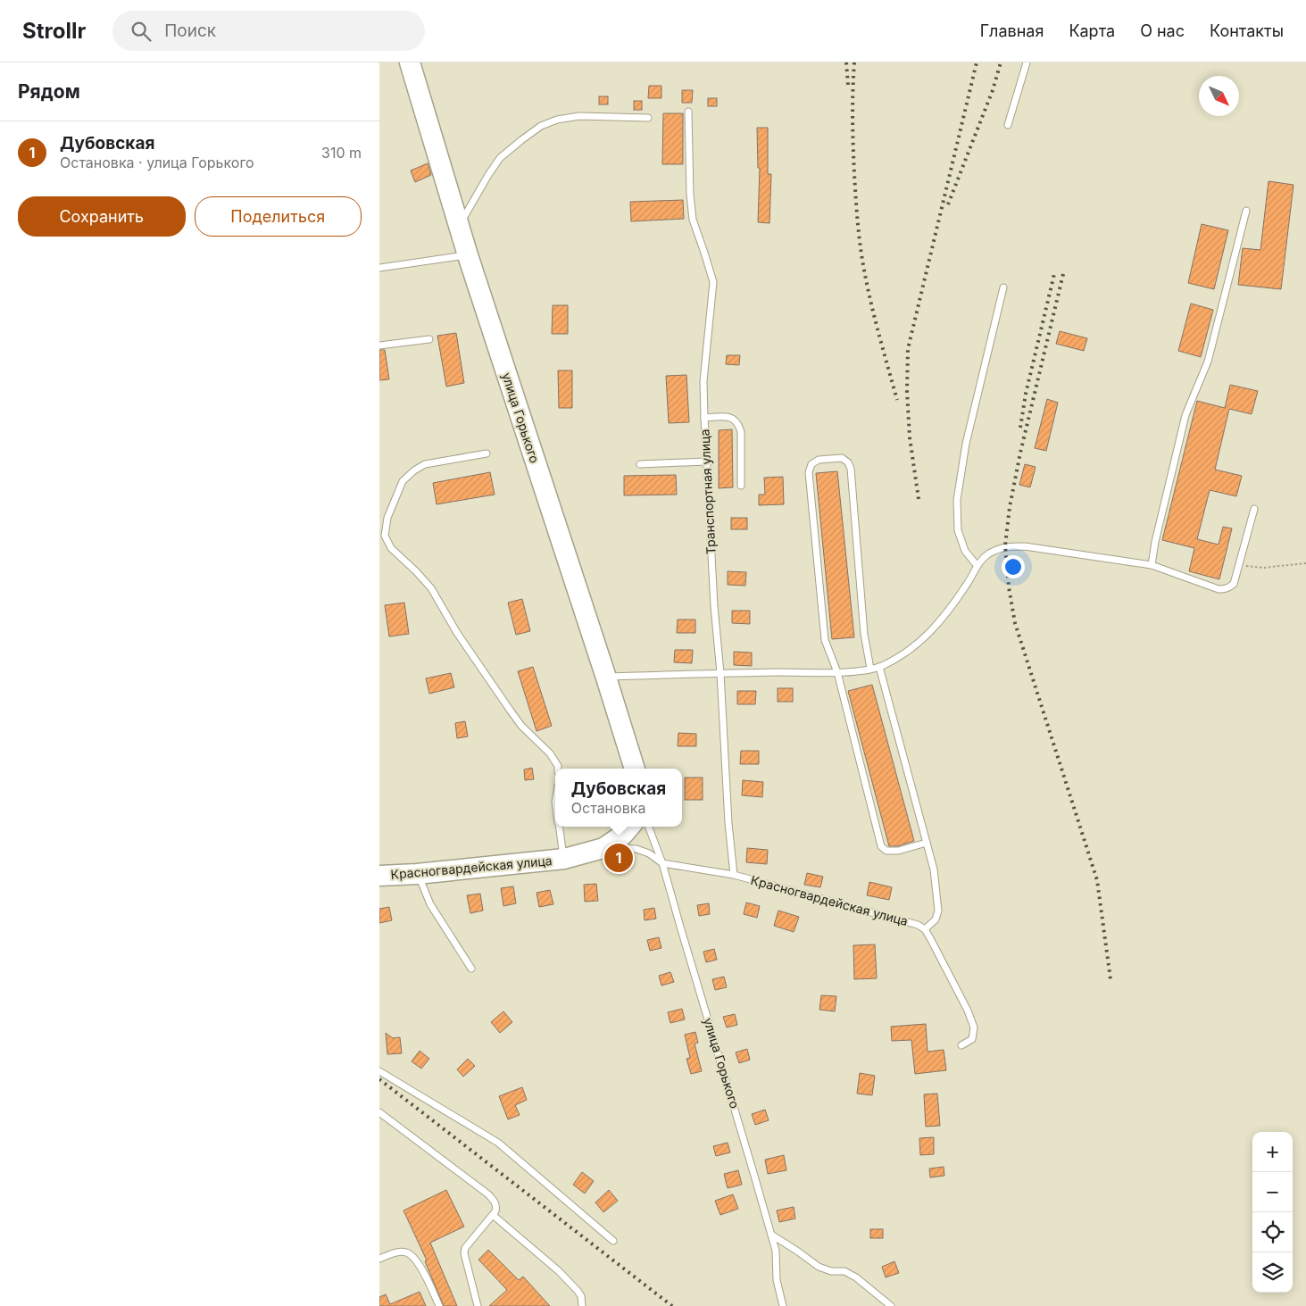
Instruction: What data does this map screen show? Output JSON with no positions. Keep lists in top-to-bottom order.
{
  "streets": {
    "main road": ["улица Горького", "Красногвардейская улица"],
    "lane": ["Транспортная улица"]
  },
  "crossings": [
    ["улица Горького", "Красногвардейская улица"],
    ["Транспортная улица", "Красногвардейская улица"]
  ],
  "north": "bottom right",
  "page": {
    "header": "Strollr",
    "search": "Поиск",
    "nav": [
      "Главная",
      "Карта",
      "О нас",
      "Контакты"
    ],
    "heading": "Рядом",
    "list": [
      {
        "mark": "1",
        "name": "Дубовская",
        "note": "Остановка · улица Горького",
        "value": "310 m"
      }
    ],
    "buttons": ["Сохранить", "Поделиться"],
    "popup": ["Дубовская", "Остановка"],
    "pins": "1",
    "map_buttons": ["+", "−"]
  }
}
